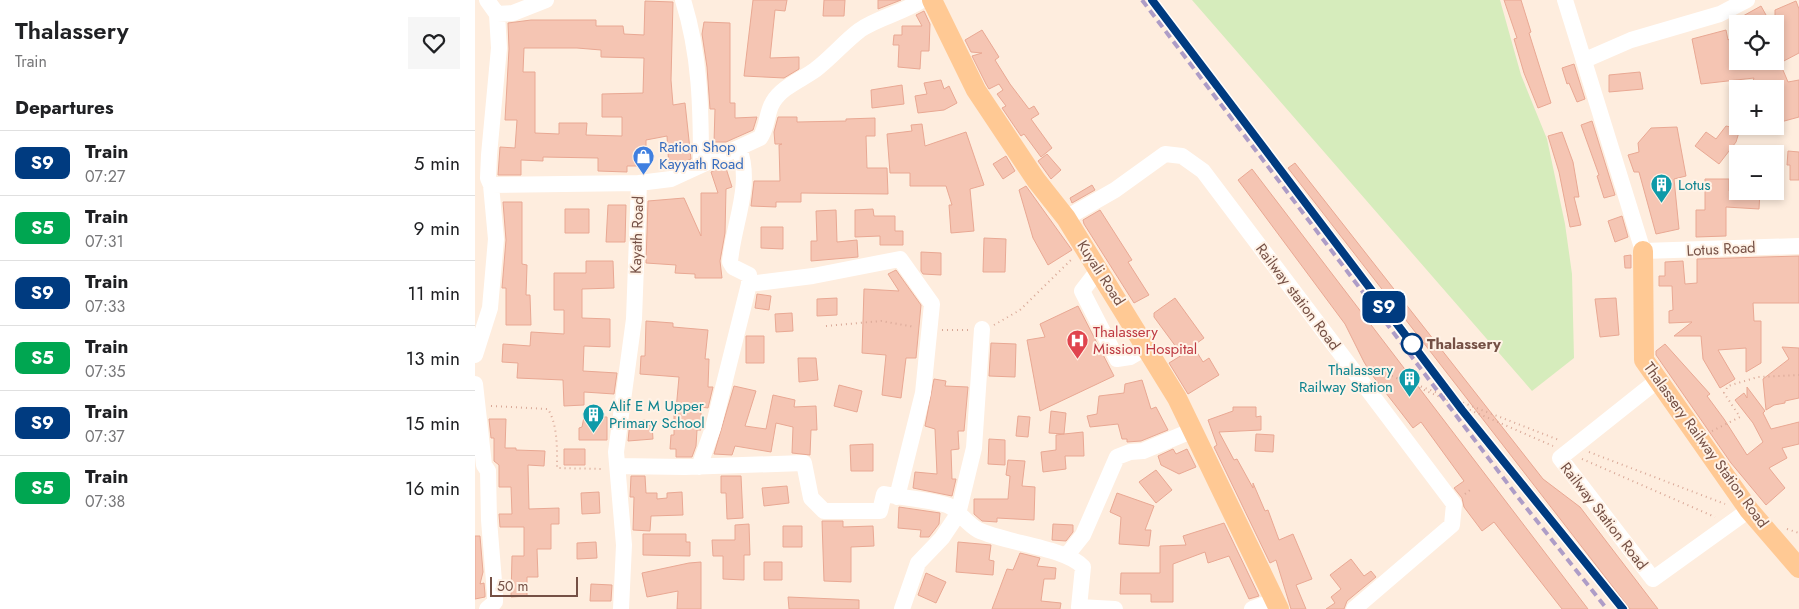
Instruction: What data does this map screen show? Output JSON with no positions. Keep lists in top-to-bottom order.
{
  "streets": {
    "main road": ["Kuyali Road", "Thalassery Railway Station Road"],
    "street": [
      "Kayath Road",
      "Lotus Road",
      "Railway station Road",
      "Railway Station Road"
    ]
  },
  "crossings": [
    ["Lotus Road", "Thalassery Railway Station Road"],
    ["Kuyali Road", "Railway station Road"],
    ["Thalassery Railway Station Road", "Railway Station Road"]
  ],
  "places": {
    "shop": ["Ration Shop Kayyath Road"],
    "building": ["Lotus", "Thalassery Railway Station", "Alif E M Upper Primary School"],
    "other": ["Thalassery"],
    "hospital": ["Thalassery Mission Hospital"]
  },
  "scale_bar": "50 m",
  "page": {
    "heading": [
      ["Thalassery", "Train"],
      "Departures"
    ],
    "on_map": "S9",
    "map_buttons": ["+", "−"],
    "list": [
      {
        "mark": "S9",
        "name": "Train",
        "note": "07:27",
        "value": "5 min"
      },
      {
        "mark": "S5",
        "name": "Train",
        "note": "07:31",
        "value": "9 min"
      },
      {
        "mark": "S9",
        "name": "Train",
        "note": "07:33",
        "value": "11 min"
      },
      {
        "mark": "S5",
        "name": "Train",
        "note": "07:35",
        "value": "13 min"
      },
      {
        "mark": "S9",
        "name": "Train",
        "note": "07:37",
        "value": "15 min"
      },
      {
        "mark": "S5",
        "name": "Train",
        "note": "07:38",
        "value": "16 min"
      }
    ],
    "scale": "50 m"
  }
}
